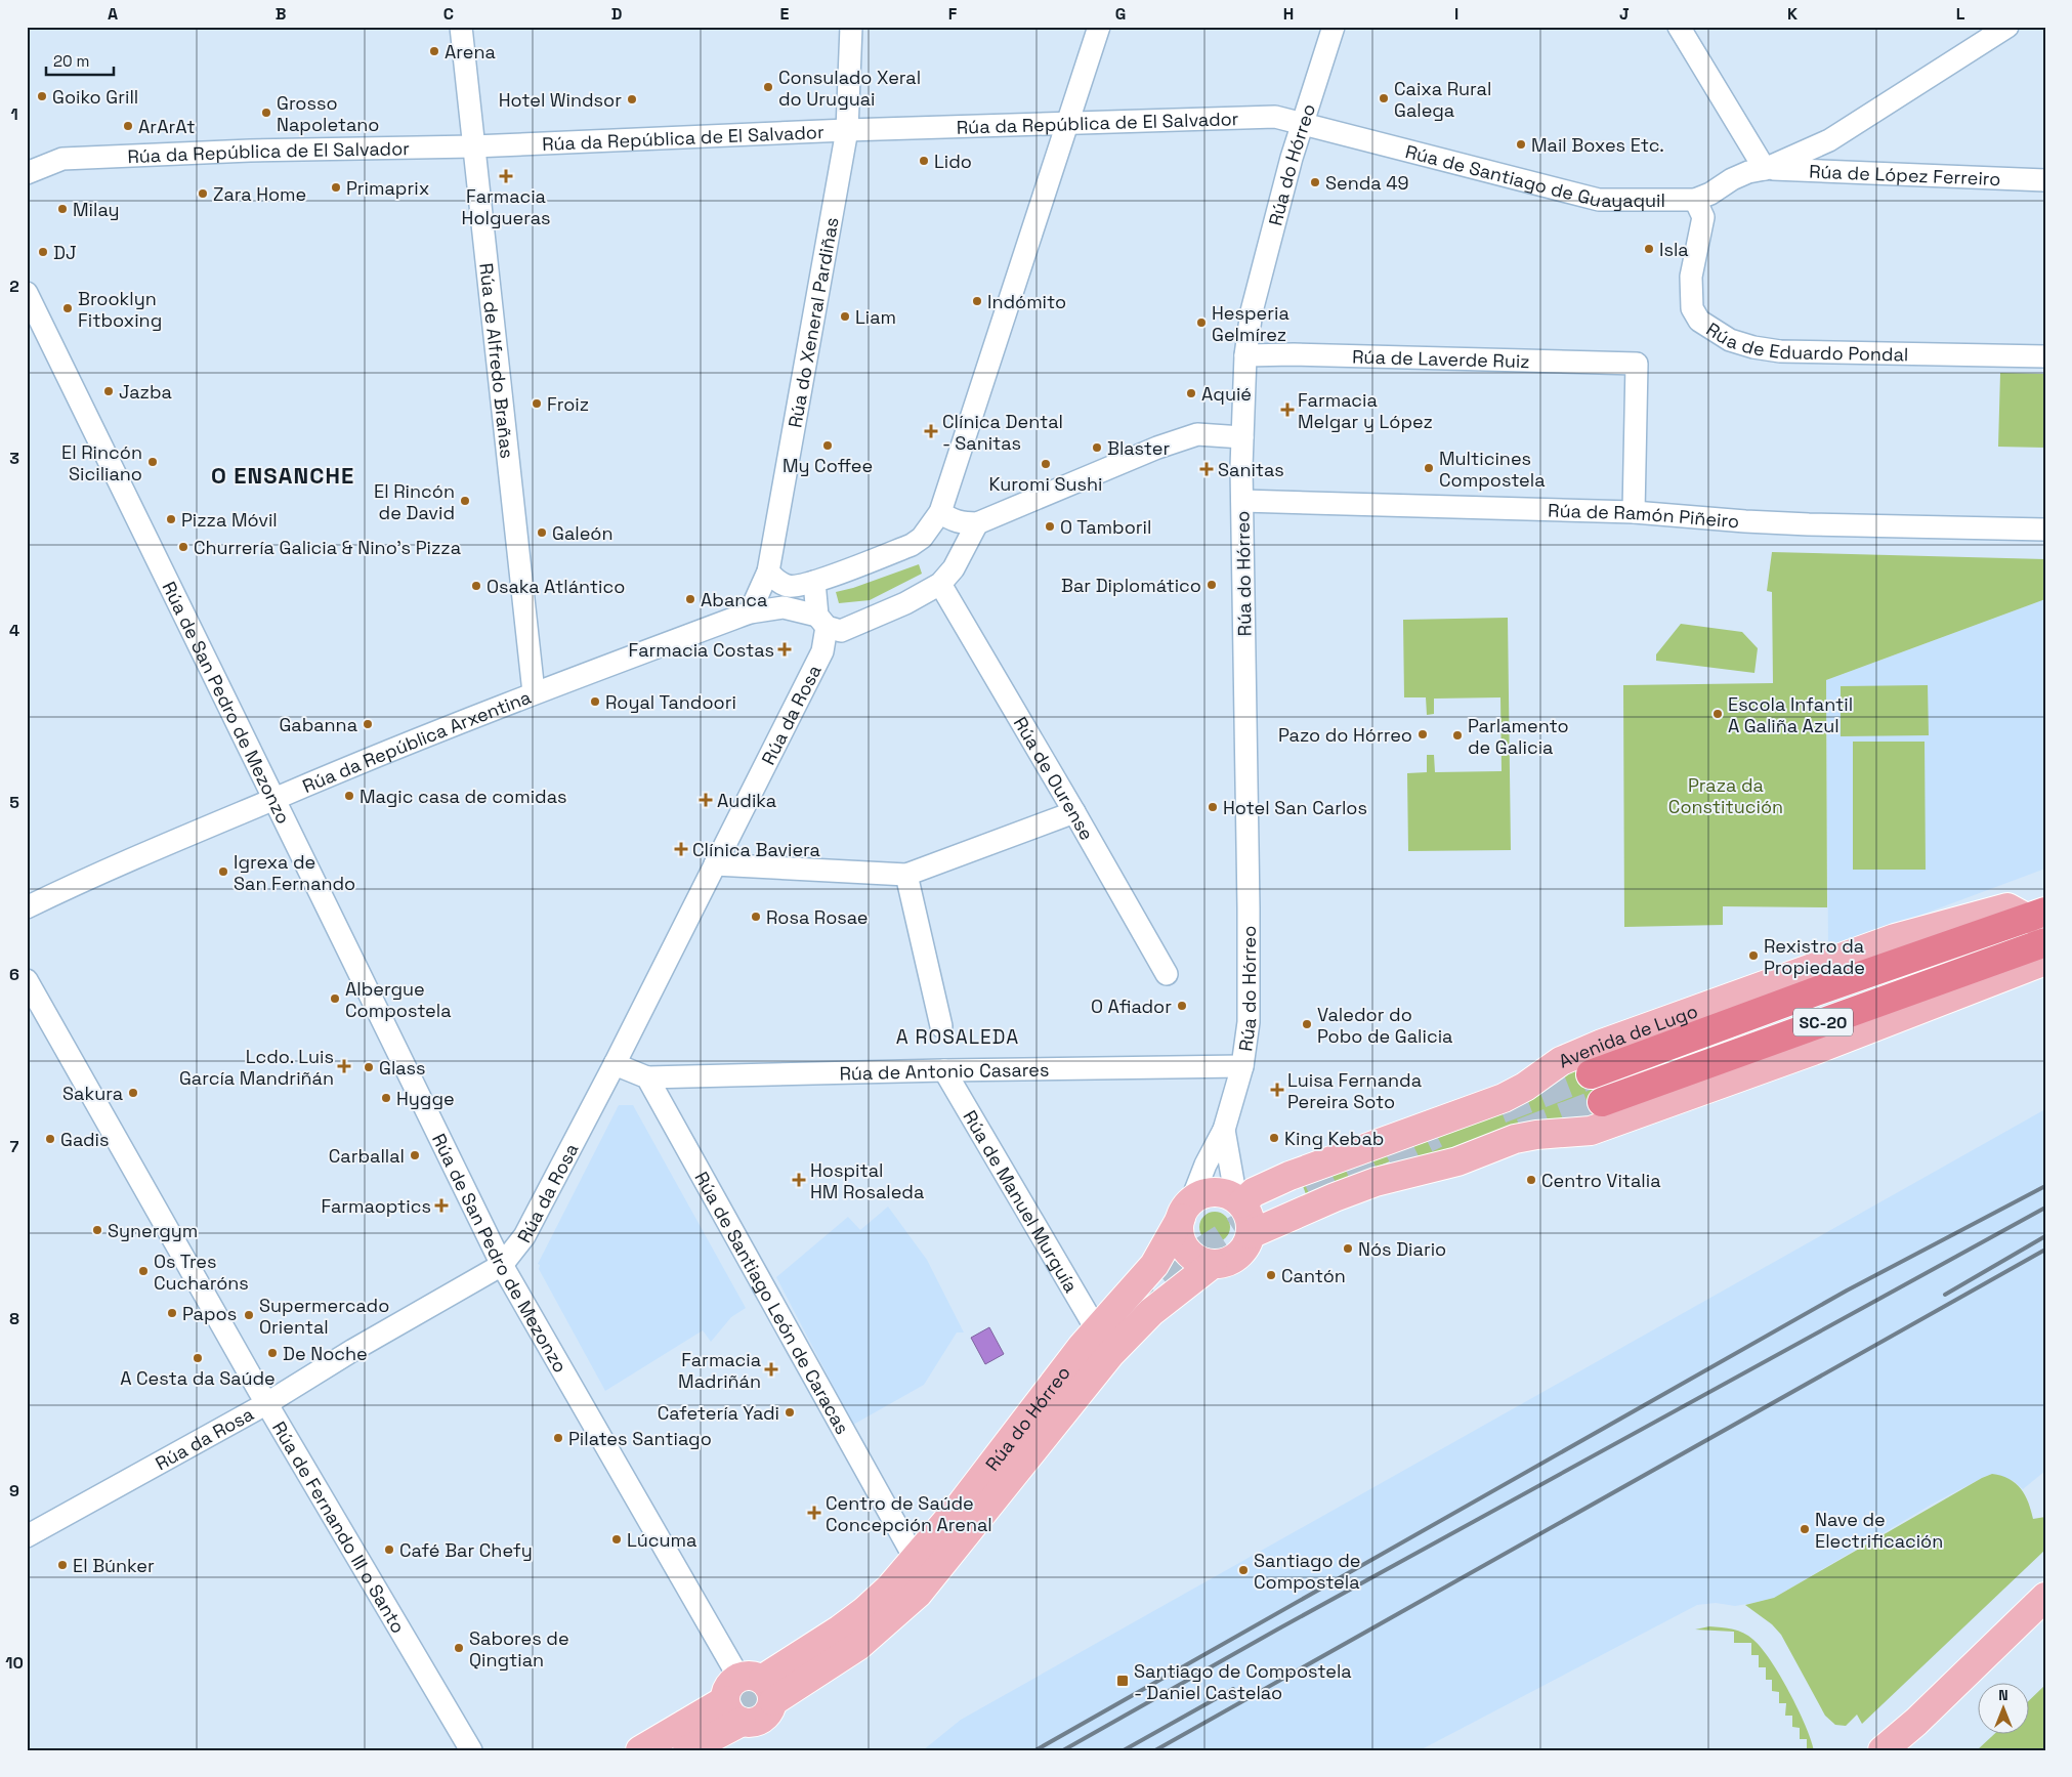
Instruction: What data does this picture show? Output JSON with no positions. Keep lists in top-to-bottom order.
{
  "streets": {
    "highway": ["SC-20", "Avenida de Lugo"],
    "main road": ["Rúa do Hórreo"],
    "street": [
      "Rúa da República de El Salvador",
      "Rúa de Santiago de Guayaquil",
      "Rúa de López Ferreiro",
      "Rúa do Xeneral Pardiñas",
      "Rúa de Eduardo Pondal",
      "Rúa de Laverde Ruiz",
      "Rúa de Alfredo Brañas",
      "Rúa de Ramón Piñeiro",
      "Rúa de San Pedro de Mezonzo",
      "Rúa da Rosa",
      "Rúa da República Arxentina",
      "Rúa de Ourense",
      "Rúa de Antonio Casares",
      "Rúa de Manuel Murguía",
      "Rúa de Santiago León de Caracas",
      "Rúa de Fernando III o Santo"
    ]
  },
  "crossings": [
    ["Rúa da República de El Salvador", "Rúa do Hórreo"],
    ["Rúa da República de El Salvador", "Rúa de Santiago de Guayaquil"],
    ["Rúa da República de El Salvador", "Rúa do Xeneral Pardiñas"],
    ["Rúa da República de El Salvador", "Rúa de Alfredo Brañas"],
    ["Rúa do Hórreo", "Rúa de Santiago de Guayaquil"],
    ["Rúa do Hórreo", "Rúa de Laverde Ruiz"],
    ["Rúa do Hórreo", "Rúa de Ramón Piñeiro"],
    ["Rúa do Hórreo", "Rúa de San Pedro de Mezonzo"],
    ["Rúa do Hórreo", "Avenida de Lugo"],
    ["Rúa do Hórreo", "Rúa de Antonio Casares"],
    ["Rúa do Hórreo", "Rúa de Manuel Murguía"],
    ["Rúa do Hórreo", "Rúa de Santiago León de Caracas"],
    ["Rúa de Santiago de Guayaquil", "Rúa de López Ferreiro"],
    ["Rúa de Santiago de Guayaquil", "Rúa de Eduardo Pondal"],
    ["Rúa do Xeneral Pardiñas", "Rúa da República Arxentina"],
    ["Rúa de Laverde Ruiz", "Rúa de Ramón Piñeiro"],
    ["Rúa de Alfredo Brañas", "Rúa da República Arxentina"],
    ["Rúa de San Pedro de Mezonzo", "Rúa da Rosa"],
    ["Rúa de San Pedro de Mezonzo", "Rúa da República Arxentina"],
    ["Rúa da Rosa", "Rúa da República Arxentina"],
    ["Rúa da Rosa", "Rúa de Fernando III o Santo"],
    ["Rúa da República Arxentina", "Rúa de Ourense"],
    ["Rúa de Antonio Casares", "Rúa de Manuel Murguía"],
    ["Rúa de Antonio Casares", "Rúa de Santiago León de Caracas"]
  ],
  "districts": ["O ENSANCHE", "A ROSALEDA"],
  "parks": ["Praza da Constitución"],
  "places": {
    "other": [
      "Arena",
      "Consulado Xeral do Uruguai",
      "Goiko Grill",
      "Caixa Rural Galega",
      "Hotel Windsor",
      "Grosso Napoletano",
      "ArArAt",
      "Mail Boxes Etc.",
      "Lido",
      "Senda 49",
      "Primaprix",
      "Zara Home",
      "Milay",
      "Isla",
      "DJ",
      "Indómito",
      "Brooklyn Fitboxing",
      "Liam",
      "Hesperia Gelmírez",
      "Jazba",
      "Aquié",
      "Froiz",
      "My Coffee",
      "Blaster",
      "El Rincón Siciliano",
      "Kuromi Sushi",
      "Multicines Compostela",
      "El Rincón de David",
      "Pizza Móvil",
      "O Tamboril",
      "Galeón",
      "Churrería Galicia & Nino's Pizza",
      "Bar Diplomático",
      "Osaka Atlántico",
      "Abanca",
      "Royal Tandoori",
      "Escola Infantil A Galiña Azul",
      "Gabanna",
      "Pazo do Hórreo",
      "Parlamento de Galicia",
      "Magic casa de comidas",
      "Hotel San Carlos",
      "Igrexa de San Fernando",
      "Rosa Rosae",
      "Rexistro da Propiedade",
      "Albergue Compostela",
      "O Afiador",
      "Valedor do Pobo de Galicia",
      "Glass",
      "Sakura",
      "Hygge",
      "King Kebab",
      "Gadis",
      "Carballal",
      "Centro Vitalia",
      "Synergym",
      "Nós Diario",
      "Os Tres Cucharóns",
      "Cantón",
      "Papos",
      "Supermercado Oriental",
      "De Noche",
      "A Cesta da Saúde",
      "Cafetería Yadi",
      "Pilates Santiago",
      "Nave de Electrificación",
      "Lúcuma",
      "Café Bar Chefy",
      "El Búnker",
      "Santiago de Compostela",
      "Sabores de Qingtian"
    ],
    "health": [
      "Farmacia Holgueras",
      "Farmacia Melgar y López",
      "Clínica Dental - Sanitas",
      "Sanitas",
      "Farmacia Costas",
      "Audika",
      "Clínica Baviera",
      "Lcdo. Luis García Mandriñán",
      "Luisa Fernanda Pereira Soto",
      "Hospital HM Rosaleda",
      "Farmaoptics",
      "Farmacia Madriñán",
      "Centro de Saúde Concepción Arenal"
    ],
    "transit": ["Santiago de Compostela - Daniel Castelao"]
  },
  "scale_bar": "20 m",
  "north": "top",
  "grid": {
    "columns": [
      "A",
      "B",
      "C",
      "D",
      "E",
      "F",
      "G",
      "H",
      "I",
      "J",
      "K",
      "L"
    ],
    "rows": [
      "1",
      "2",
      "3",
      "4",
      "5",
      "6",
      "7",
      "8",
      "9",
      "10"
    ]
  }
}
